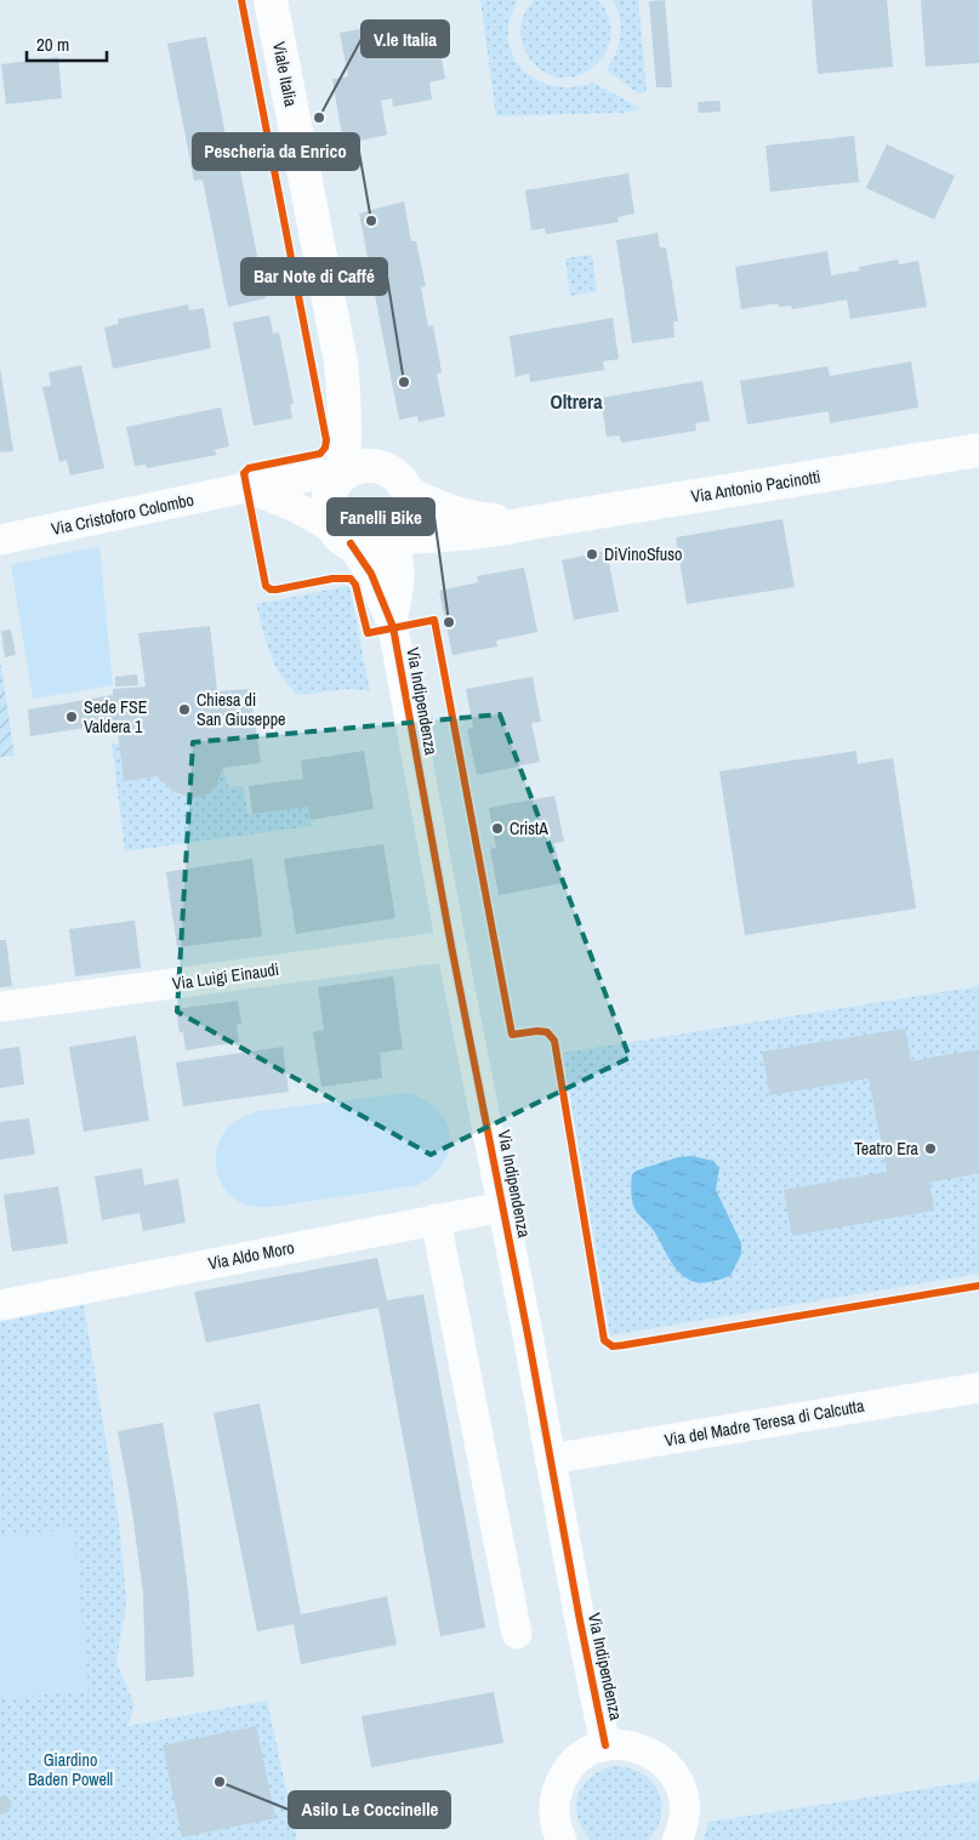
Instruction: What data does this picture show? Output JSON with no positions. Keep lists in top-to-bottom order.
{
  "streets": {
    "street": [
      "Viale Italia",
      "Via Antonio Pacinotti",
      "Via Cristoforo Colombo",
      "Via Indipendenza",
      "Via Luigi Einaudi",
      "Via Aldo Moro",
      "Via del Madre Teresa di Calcutta"
    ]
  },
  "crossings": [
    ["Viale Italia", "Via Antonio Pacinotti"],
    ["Viale Italia", "Via Cristoforo Colombo"],
    ["Viale Italia", "Via Indipendenza"],
    ["Via Antonio Pacinotti", "Via Cristoforo Colombo"],
    ["Via Antonio Pacinotti", "Via Indipendenza"],
    ["Via Cristoforo Colombo", "Via Indipendenza"],
    ["Via Indipendenza", "Via Luigi Einaudi"],
    ["Via Indipendenza", "Via Aldo Moro"],
    ["Via Indipendenza", "Via del Madre Teresa di Calcutta"]
  ],
  "districts": ["Oltrera"],
  "parks": ["Giardino Baden Powell"],
  "places": [
    "V.le Italia",
    "Pescheria da Enrico",
    "Bar Note di Caffé",
    "DiVinoSfuso",
    "Fanelli Bike",
    "Chiesa di San Giuseppe",
    "Sede FSE Valdera 1",
    "CristA",
    "Teatro Era",
    "Asilo Le Coccinelle"
  ],
  "scale_bar": "20 m"
}
